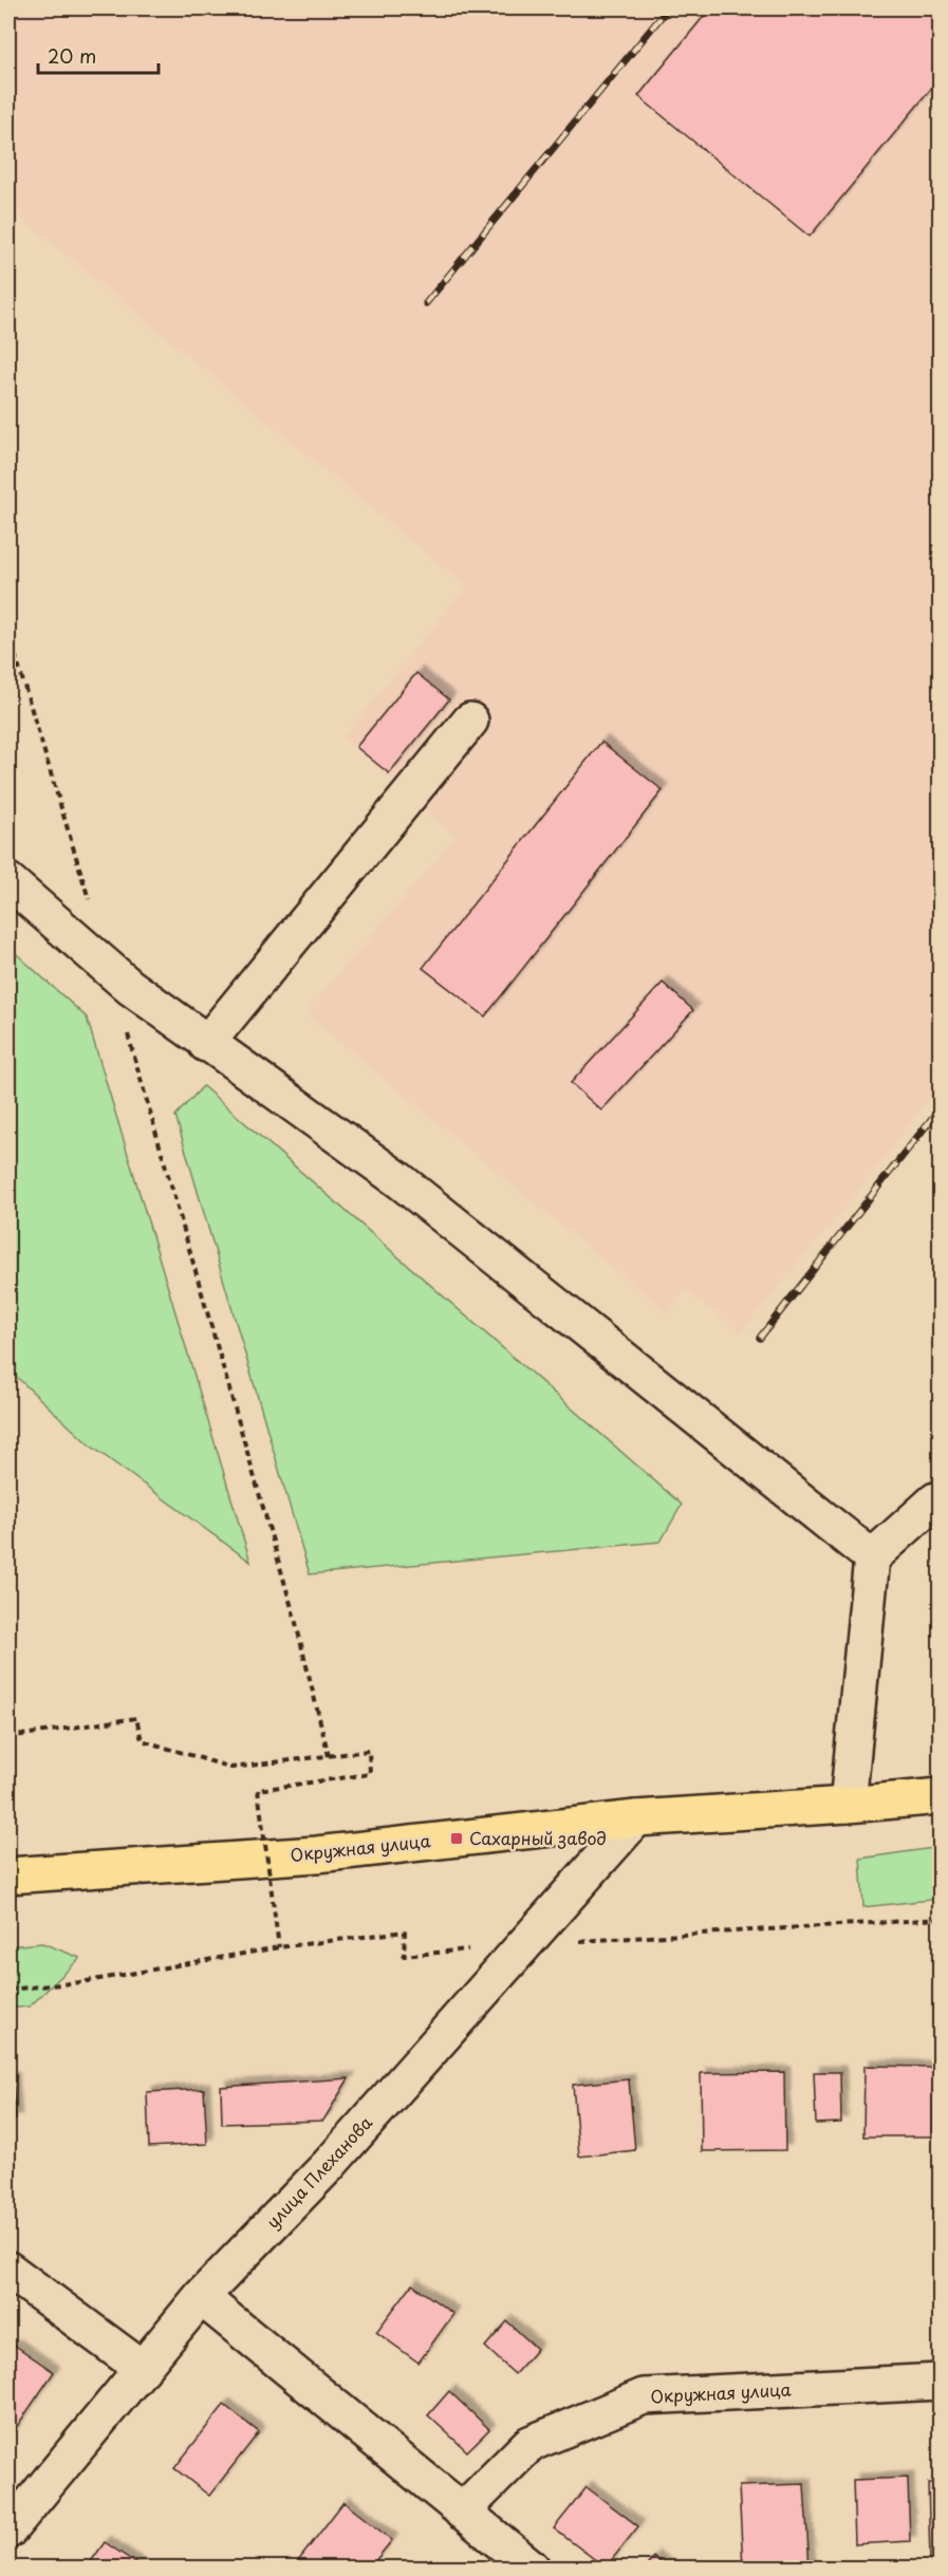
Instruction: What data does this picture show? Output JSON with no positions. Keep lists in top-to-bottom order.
{
  "streets": {
    "highway": ["Окружная улица"],
    "street": ["улица Плеханова"]
  },
  "crossings": [
    ["Окружная улица", "улица Плеханова"]
  ],
  "places": {
    "transit": ["Сахарный завод"]
  },
  "scale_bar": "20 m"
}
